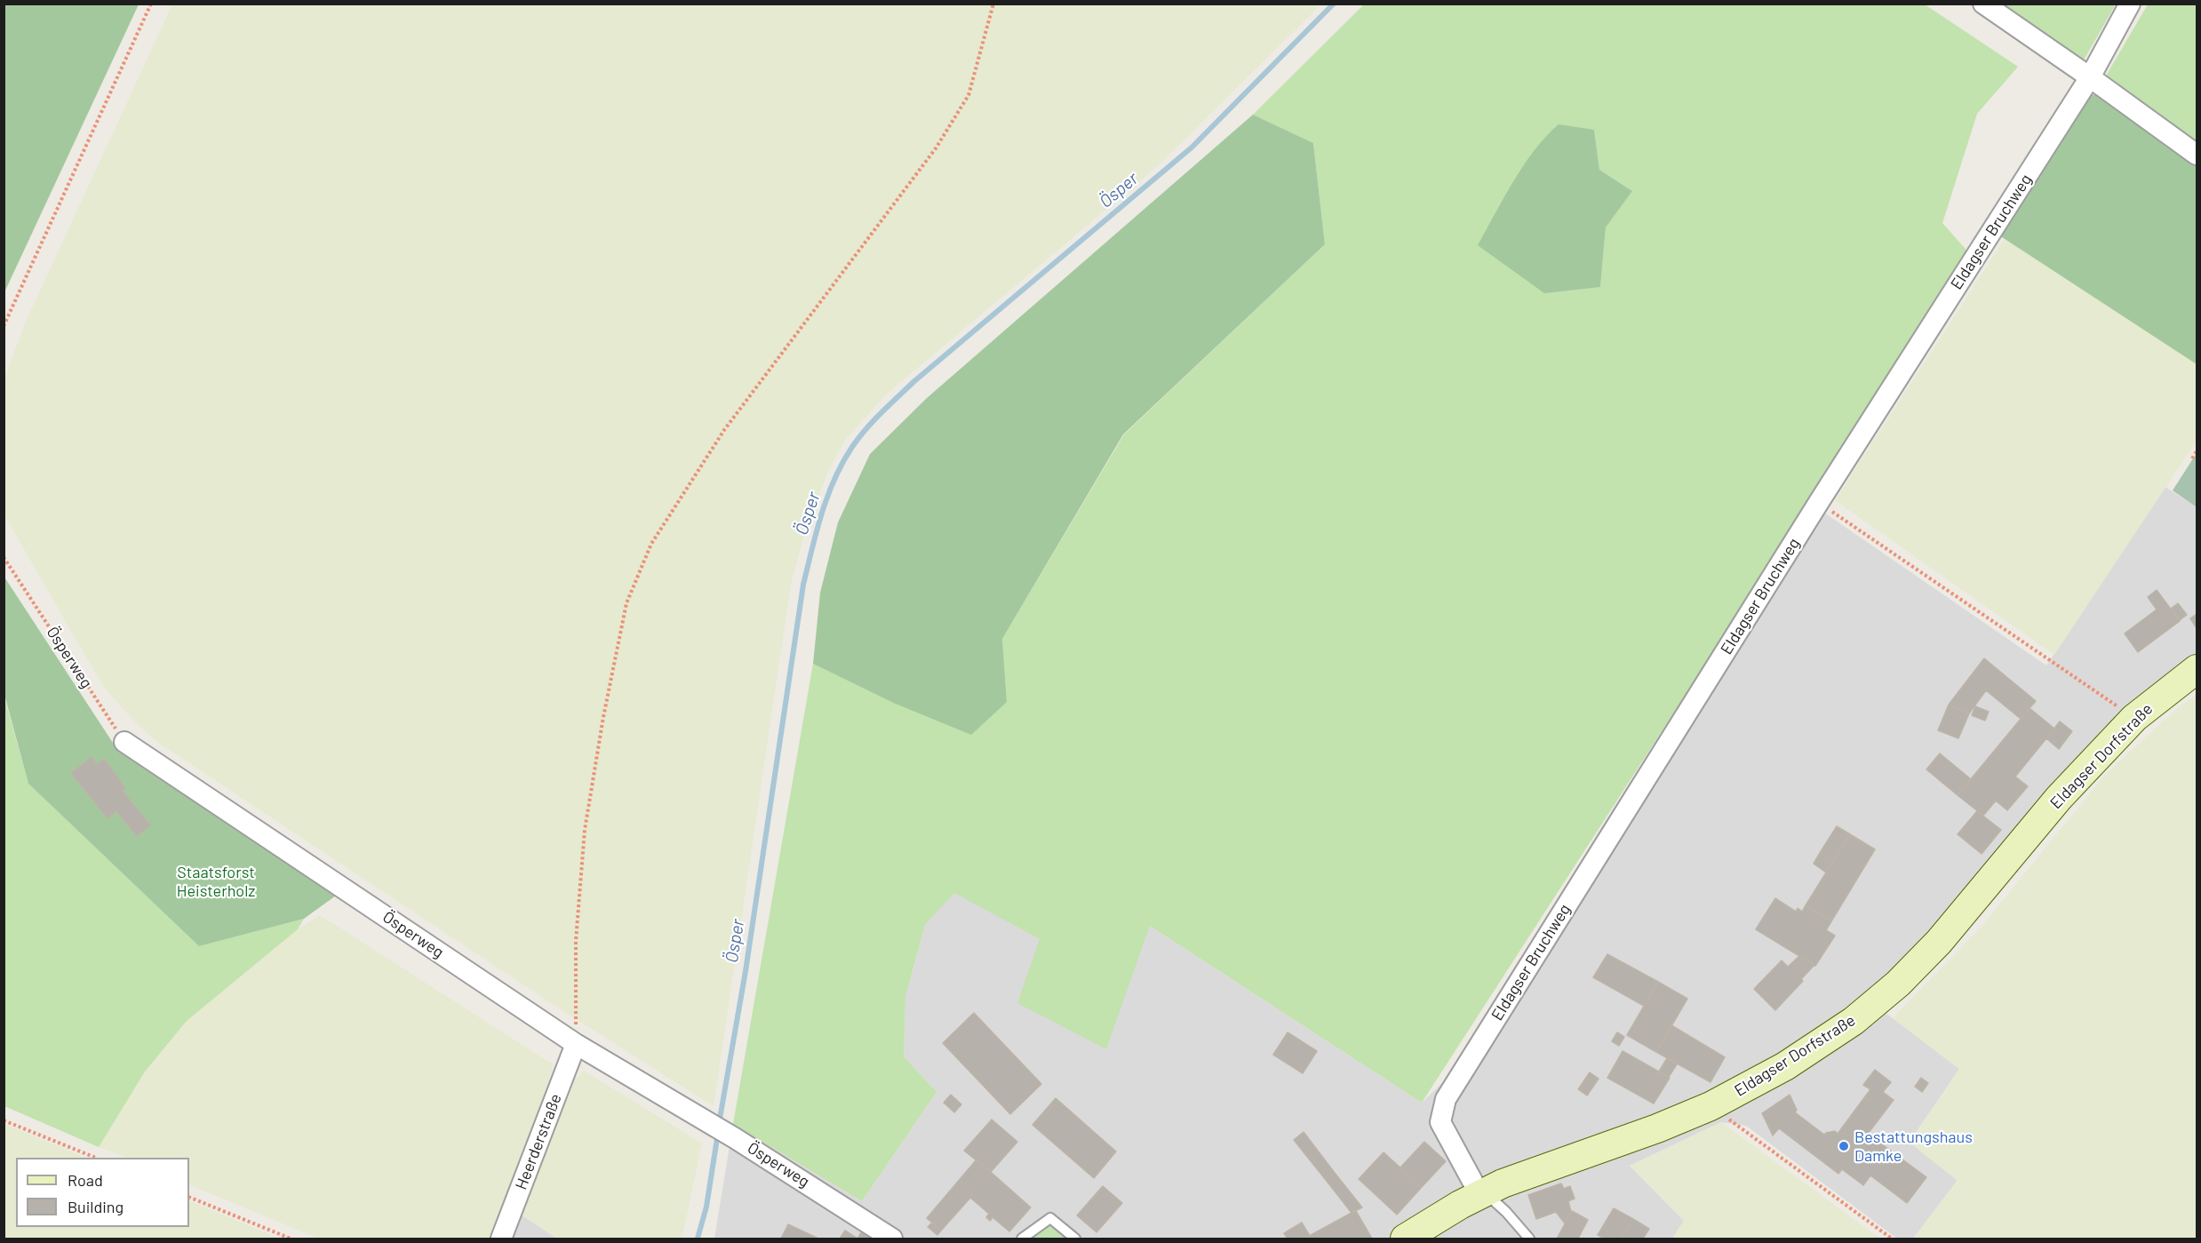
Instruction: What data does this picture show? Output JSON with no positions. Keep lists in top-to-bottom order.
{
  "streets": {
    "street": [
      "Eldagser Bruchweg",
      "Ösperweg",
      "Eldagser Dorfstraße",
      "Heerderstraße"
    ]
  },
  "crossings": [
    ["Eldagser Bruchweg", "Eldagser Dorfstraße"],
    ["Ösperweg", "Heerderstraße"]
  ],
  "water": ["Ösper"],
  "parks": ["Staatsforst Heisterholz"],
  "places": ["Bestattungshaus Damke"],
  "legend": ["Road", "Building"]
}
